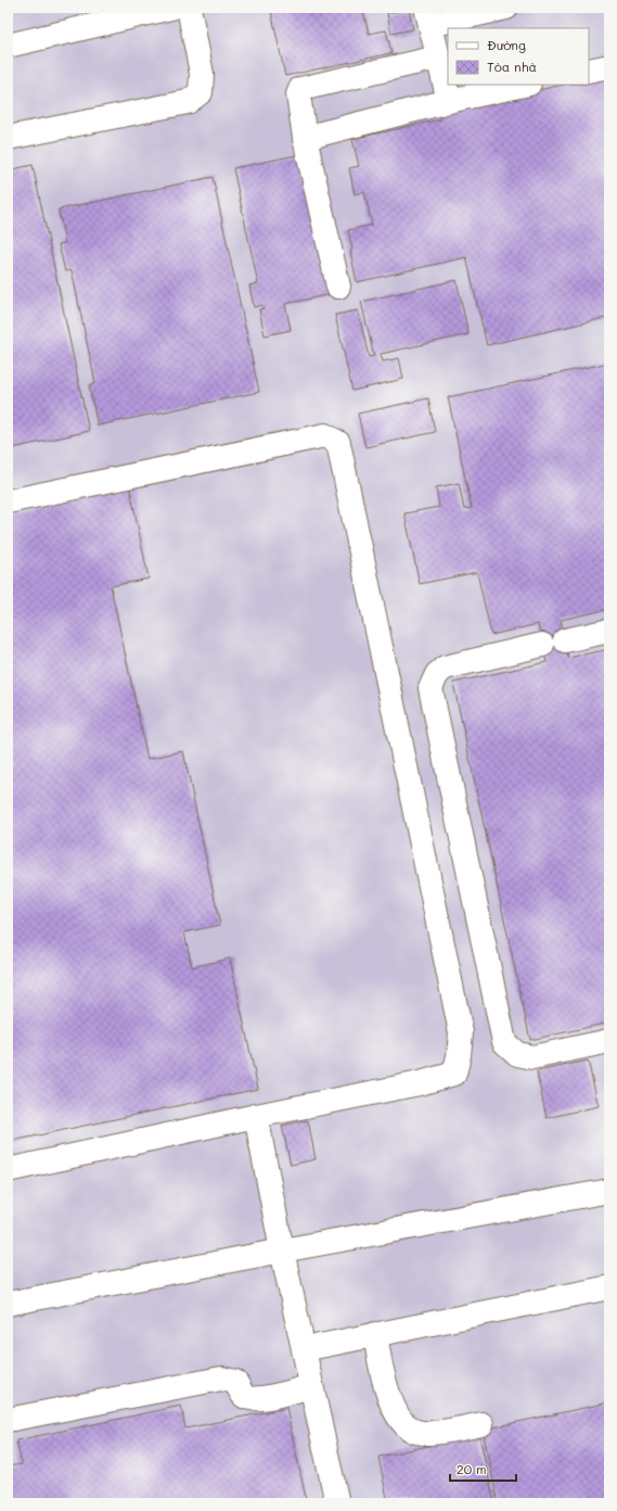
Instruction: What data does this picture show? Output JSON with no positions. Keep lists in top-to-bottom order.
{
  "legend": ["Đường", "Tòa nhà"],
  "scale_bar": "20 m"
}
